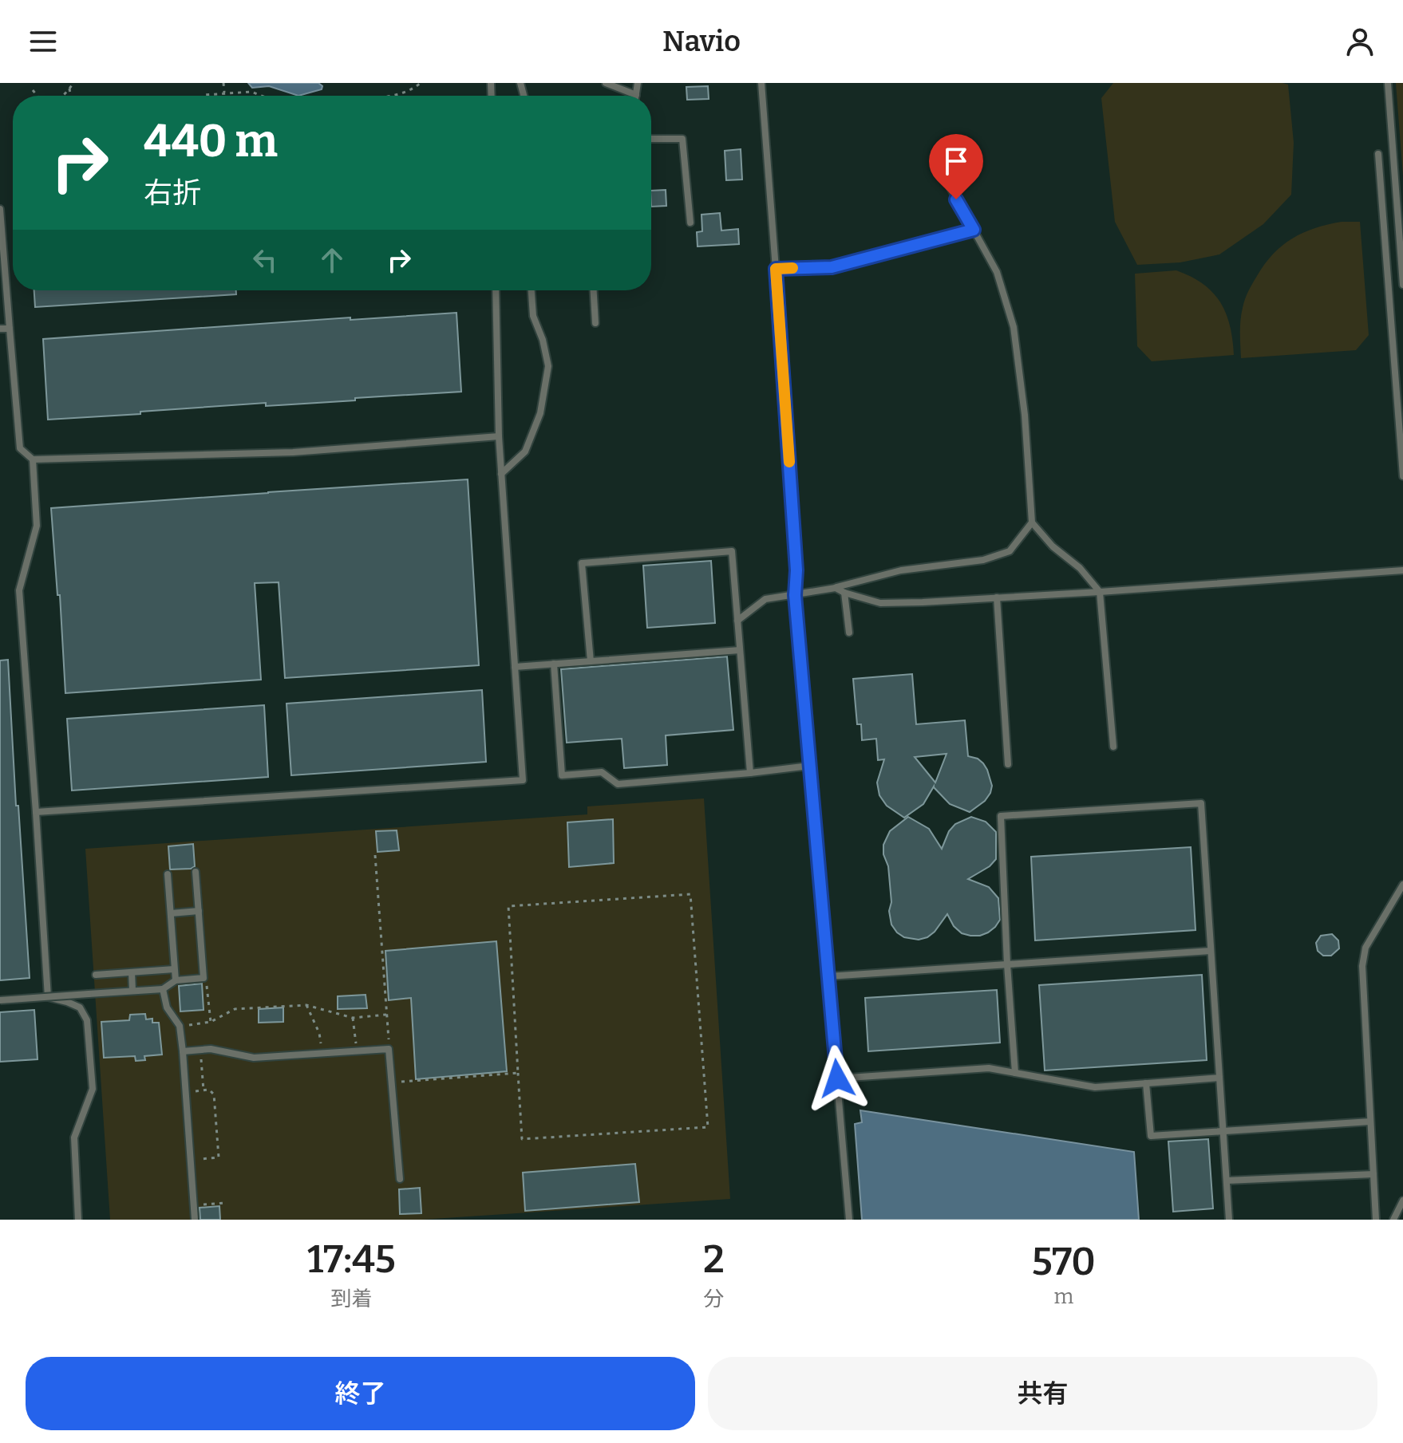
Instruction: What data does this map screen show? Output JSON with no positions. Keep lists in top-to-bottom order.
{
  "page": {
    "header": "Navio",
    "turn": ["440 m", "右折"],
    "eta": [
      "17:45",
      "到着",
      "2",
      "分",
      "570",
      "m"
    ],
    "buttons": ["終了", "共有"]
  }
}
